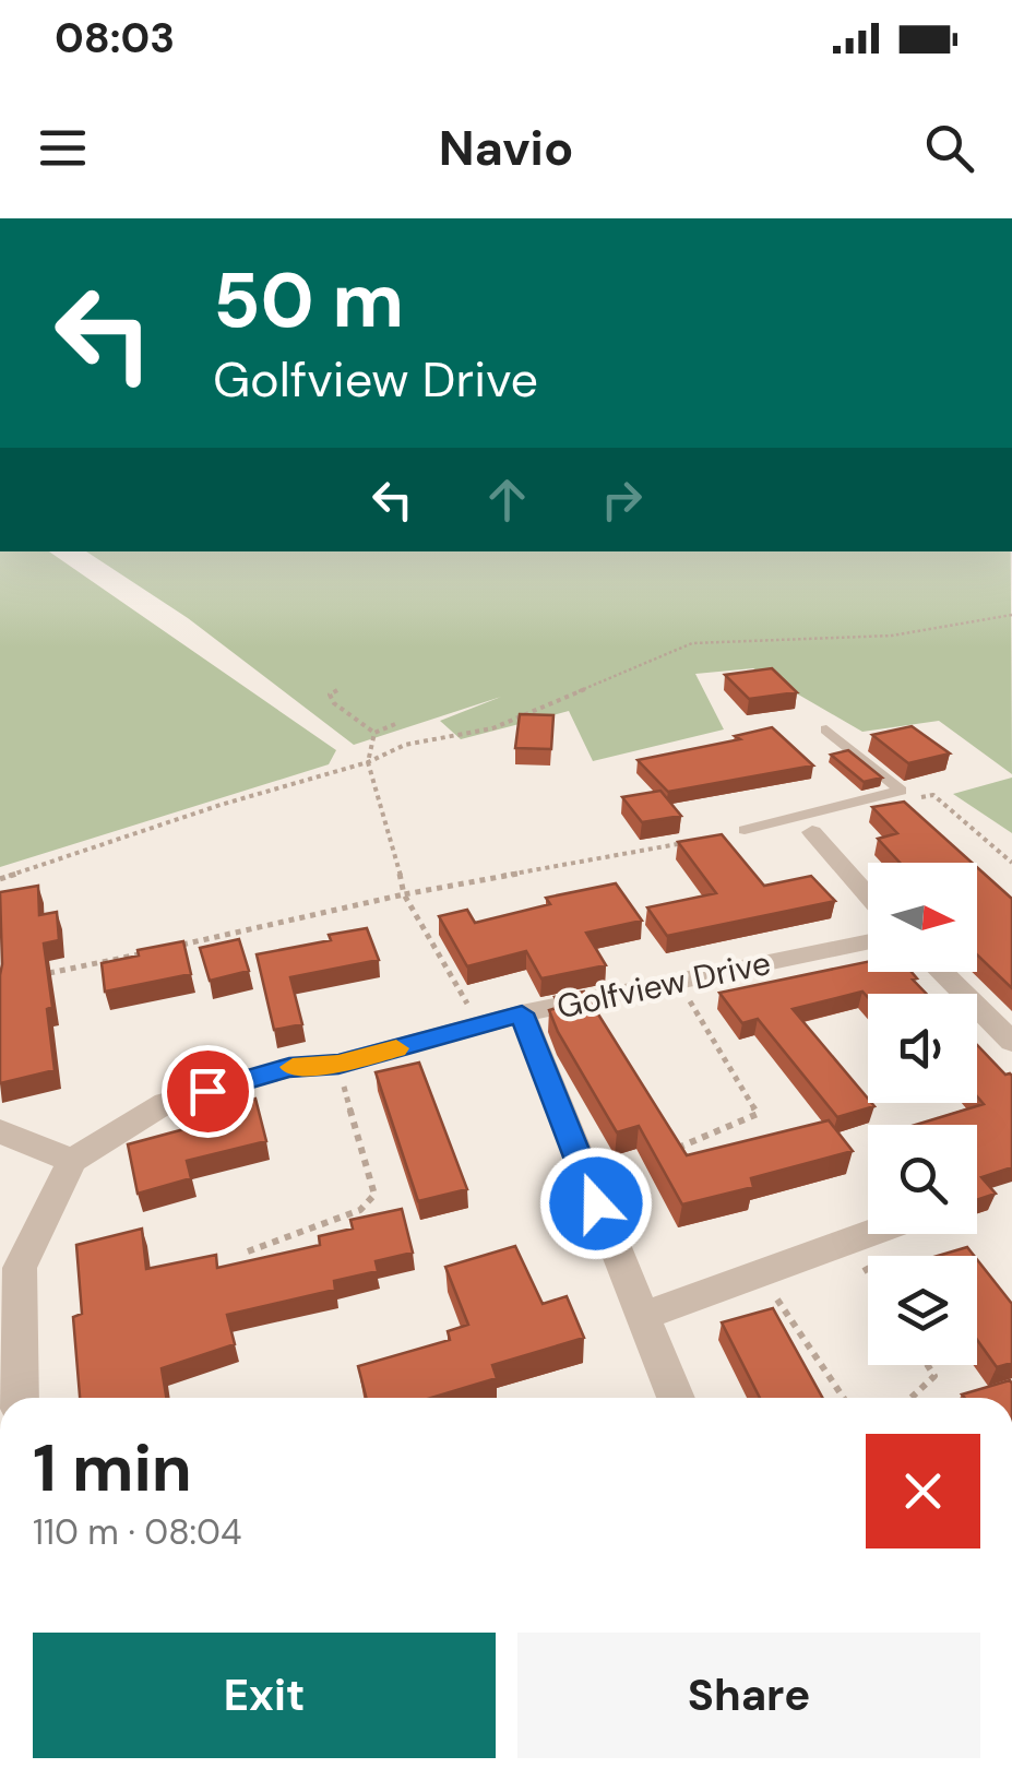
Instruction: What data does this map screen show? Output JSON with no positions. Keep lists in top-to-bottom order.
{
  "streets": {
    "street": ["Golfview Drive"]
  },
  "north": "right",
  "page": {
    "status": "08:03",
    "header": "Navio",
    "turn": ["50 m", "Golfview Drive"],
    "heading": ["1 min", "110 m · 08:04"],
    "buttons": ["Exit", "Share"]
  }
}
